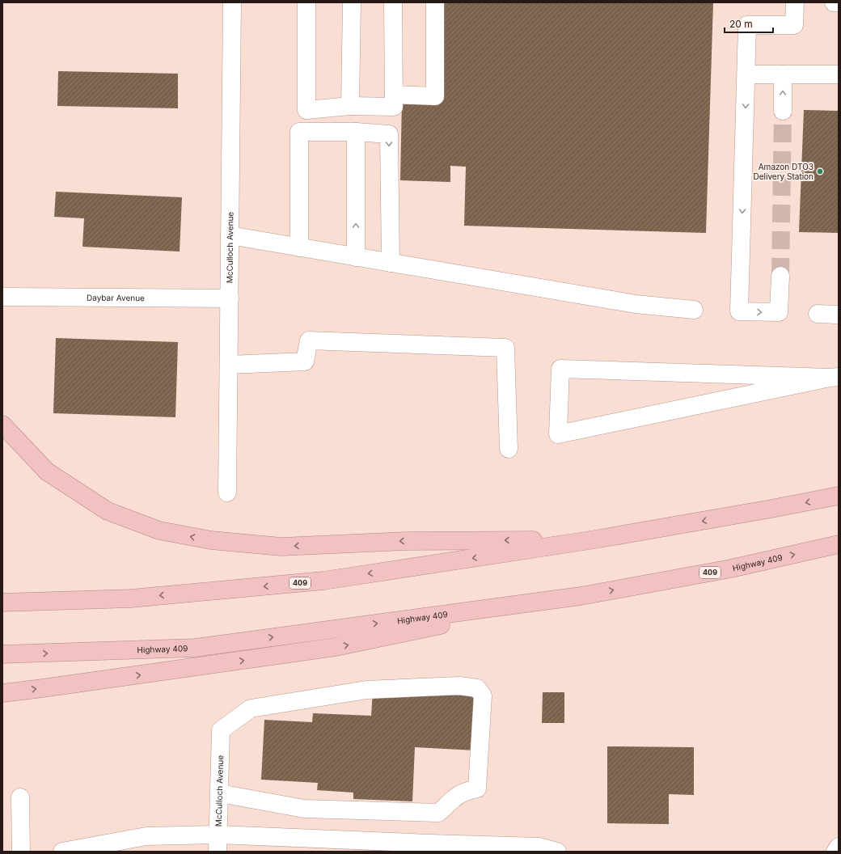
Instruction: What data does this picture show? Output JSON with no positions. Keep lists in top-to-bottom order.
{
  "streets": {
    "highway": ["Highway 409", "409"],
    "street": ["McCulloch Avenue", "Daybar Avenue"]
  },
  "crossings": [
    ["McCulloch Avenue", "Daybar Avenue"]
  ],
  "places": ["Amazon DTO3 Delivery Station"],
  "scale_bar": "20 m"
}
